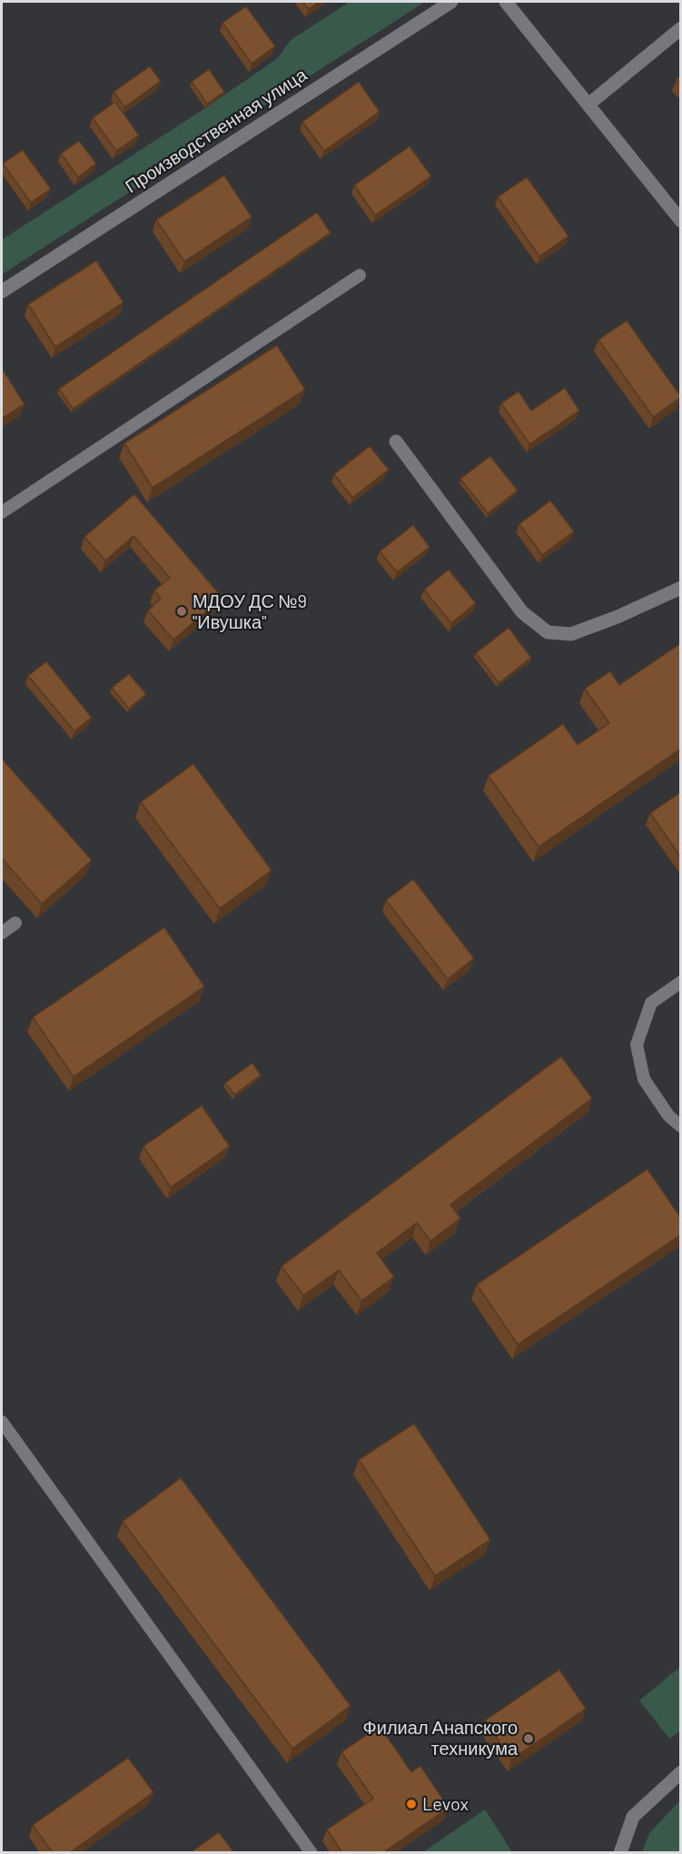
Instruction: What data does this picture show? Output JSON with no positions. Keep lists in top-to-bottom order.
{
  "streets": {
    "street": ["Производственная улица"]
  },
  "places": ["МДОУ ДС №9 \"Ивушка\"", "Филиал Анапского техникума", "Levox"]
}
